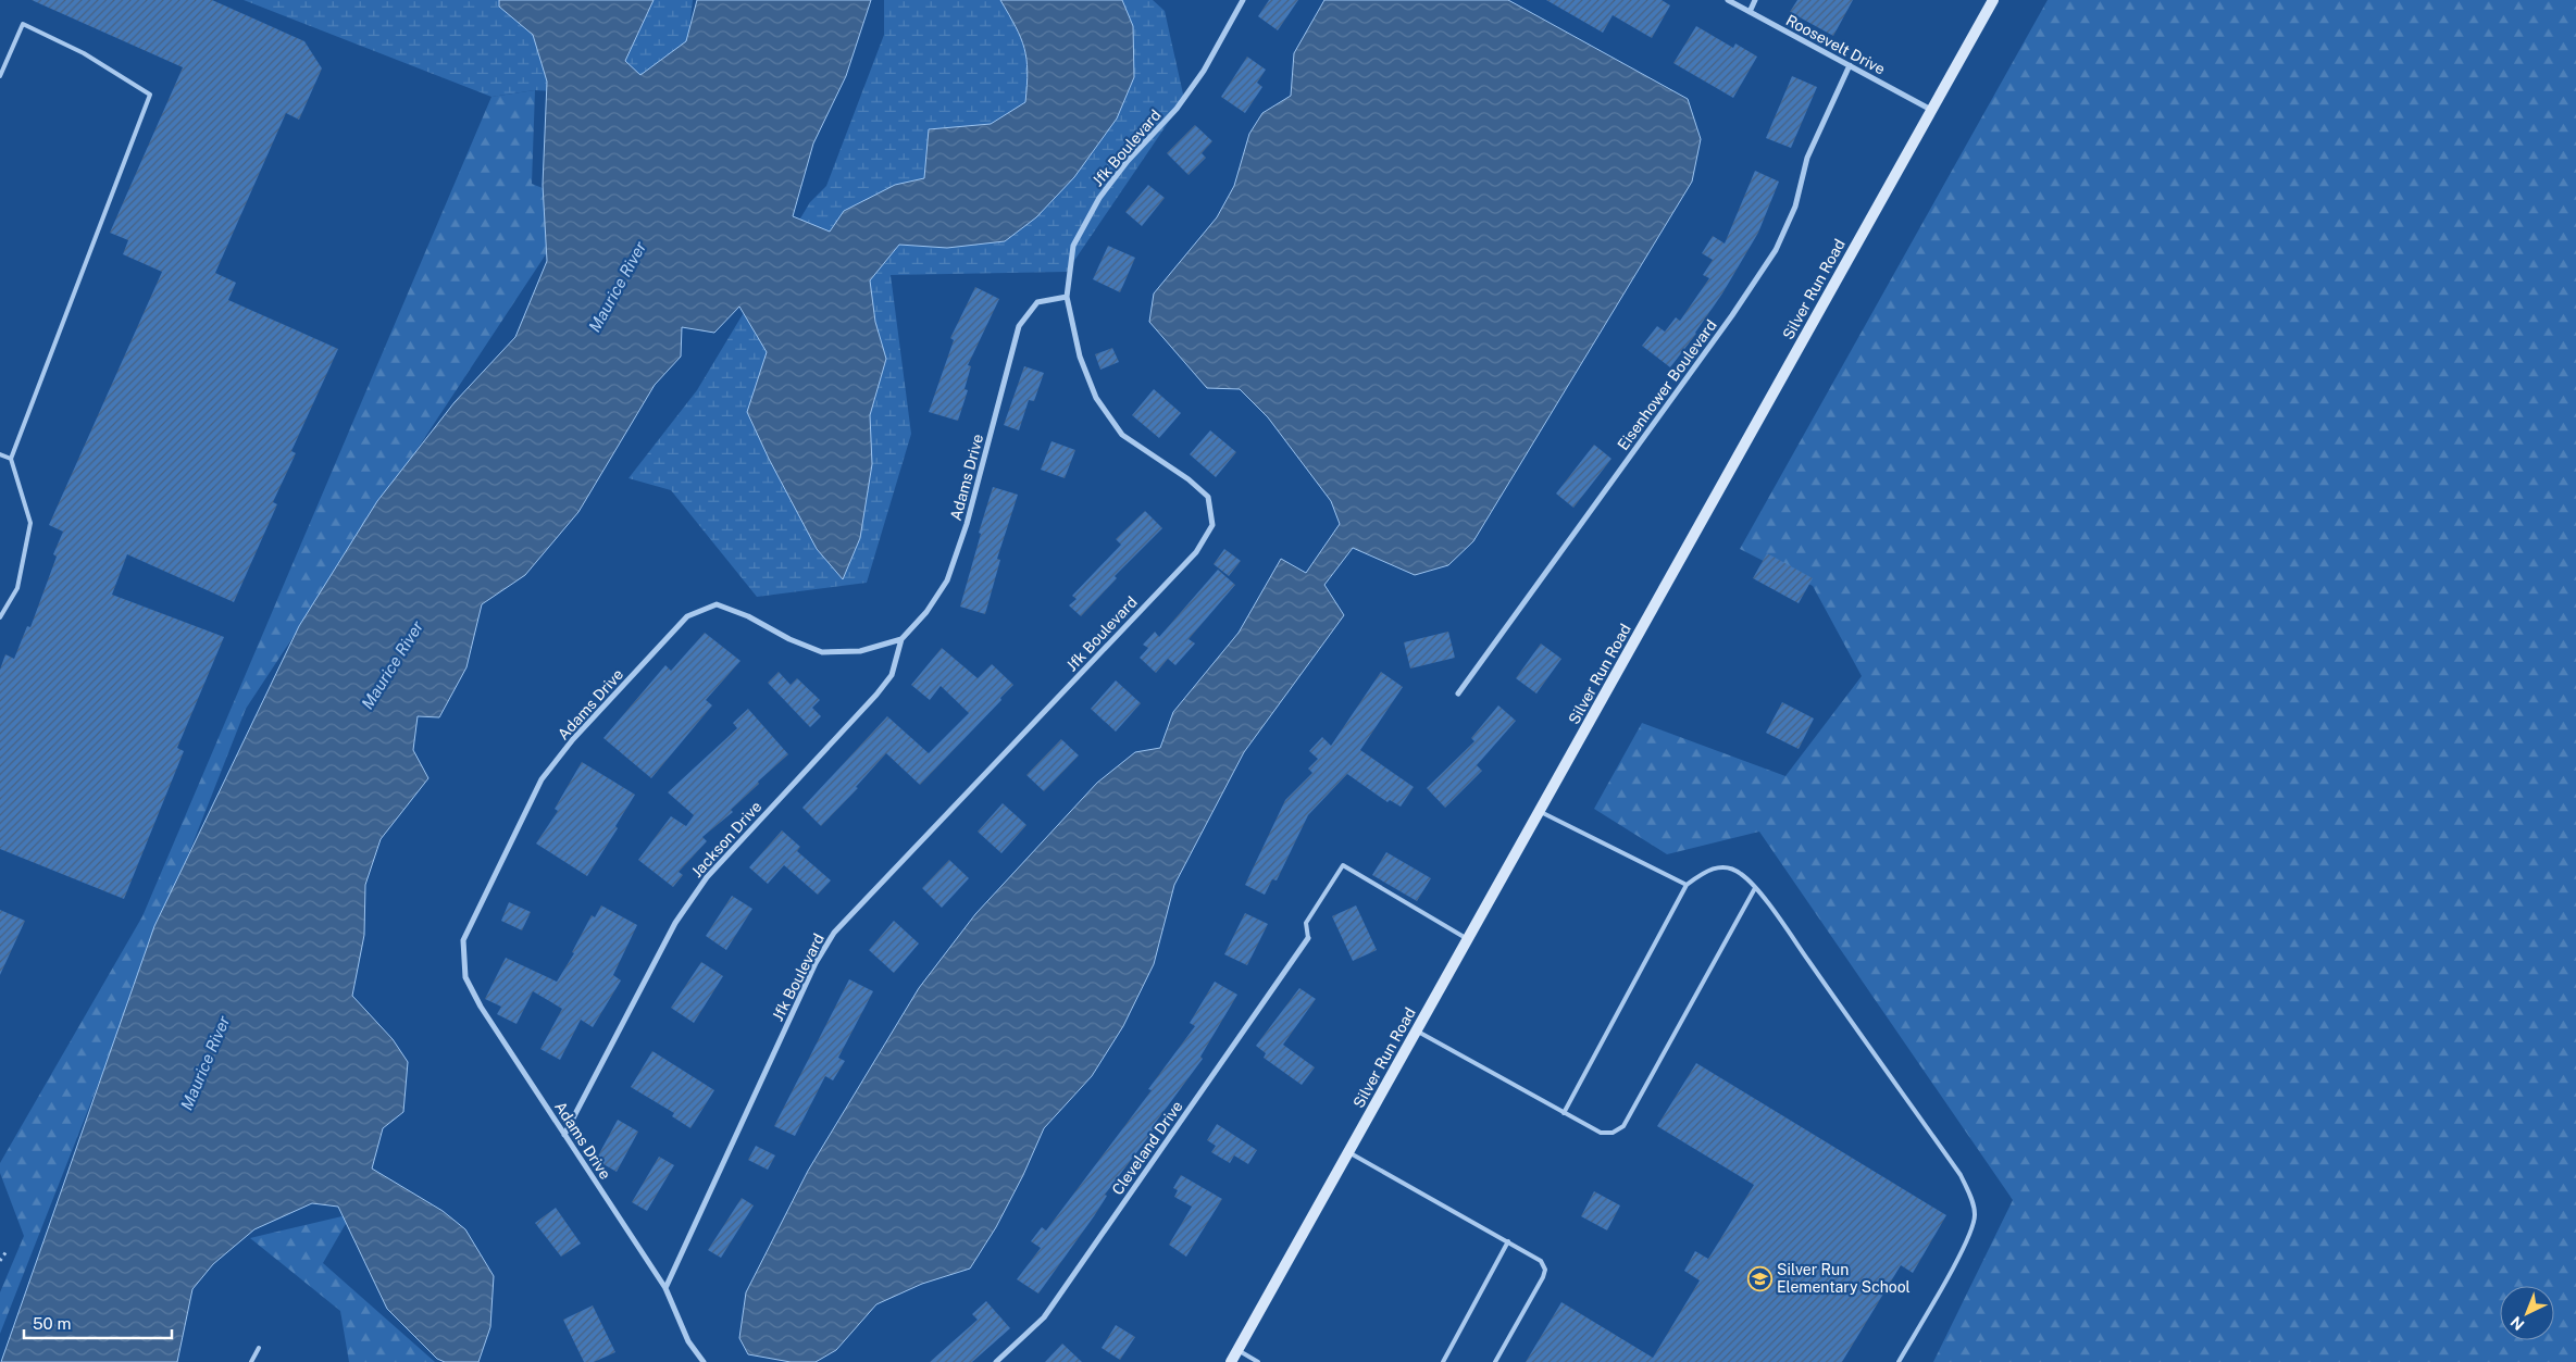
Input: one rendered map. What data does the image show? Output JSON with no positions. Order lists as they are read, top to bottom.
{
  "streets": {
    "main road": ["Silver Run Road"],
    "street": [
      "Roosevelt Drive",
      "Jfk Boulevard",
      "Eisenhower Boulevard",
      "Adams Drive",
      "Jackson Drive",
      "Cleveland Drive"
    ]
  },
  "crossings": [
    ["Roosevelt Drive", "Silver Run Road"],
    ["Roosevelt Drive", "Eisenhower Boulevard"],
    ["Jfk Boulevard", "Adams Drive"],
    ["Adams Drive", "Jackson Drive"]
  ],
  "water": ["Maurice River"],
  "places": {
    "school or university": ["Silver Run Elementary School"]
  },
  "scale_bar": "50 m",
  "north": "bottom left"
}
